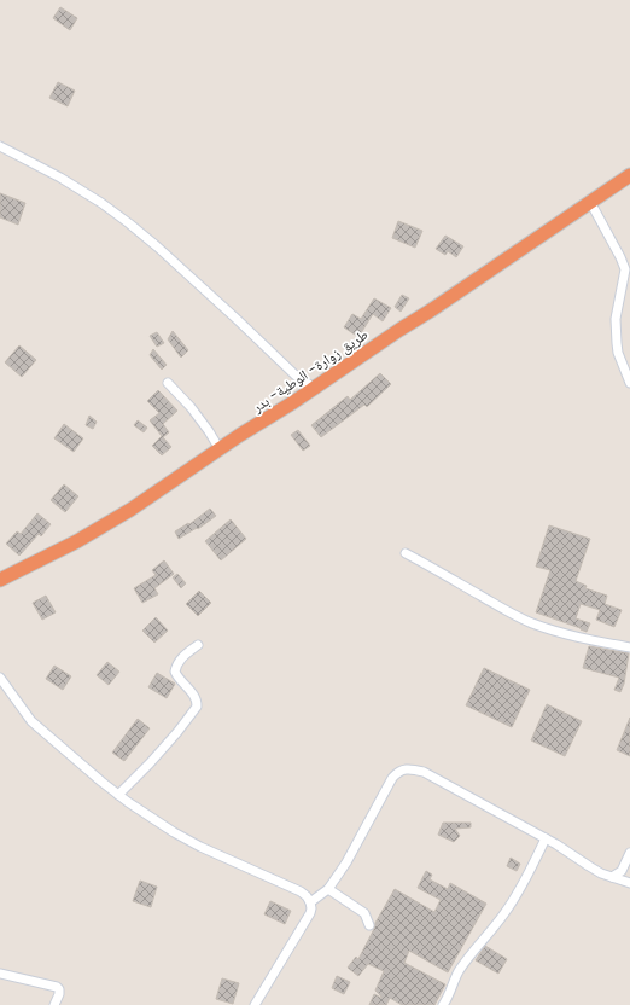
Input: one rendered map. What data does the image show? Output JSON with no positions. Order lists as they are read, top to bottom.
{
  "streets": {
    "highway": ["طريق زوارة- الوطية- بدر"]
  }
}
